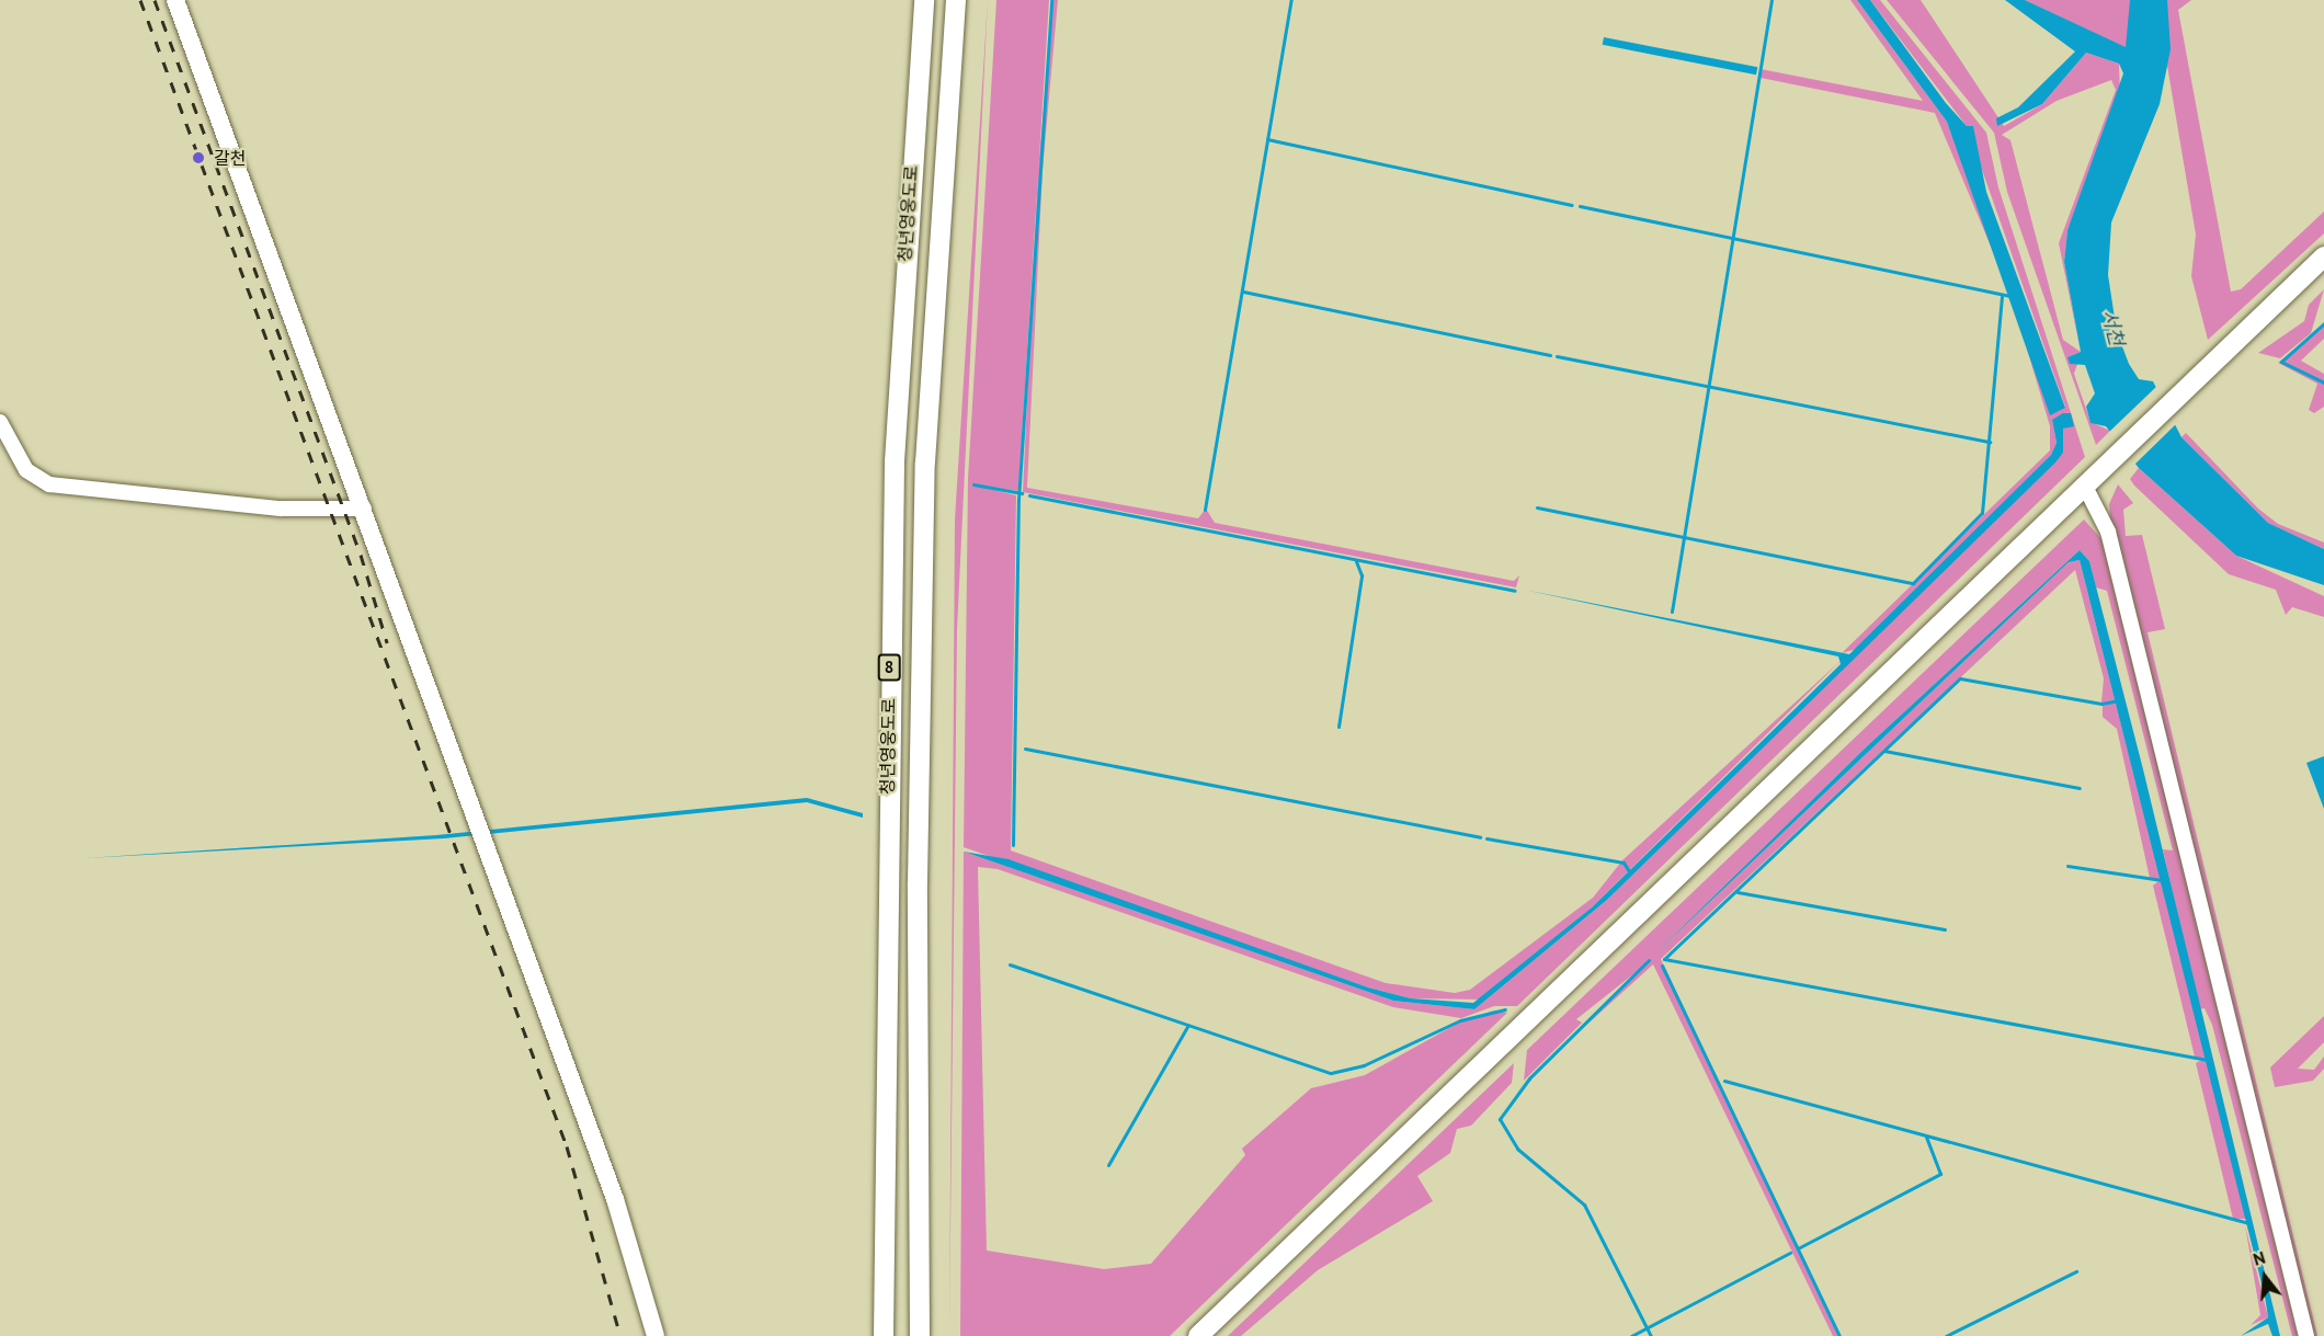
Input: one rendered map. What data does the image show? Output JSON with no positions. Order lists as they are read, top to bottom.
{
  "streets": {
    "highway": ["청년영웅도로", "8"]
  },
  "water": ["서천"],
  "places": ["갈천"],
  "north": "top"
}
